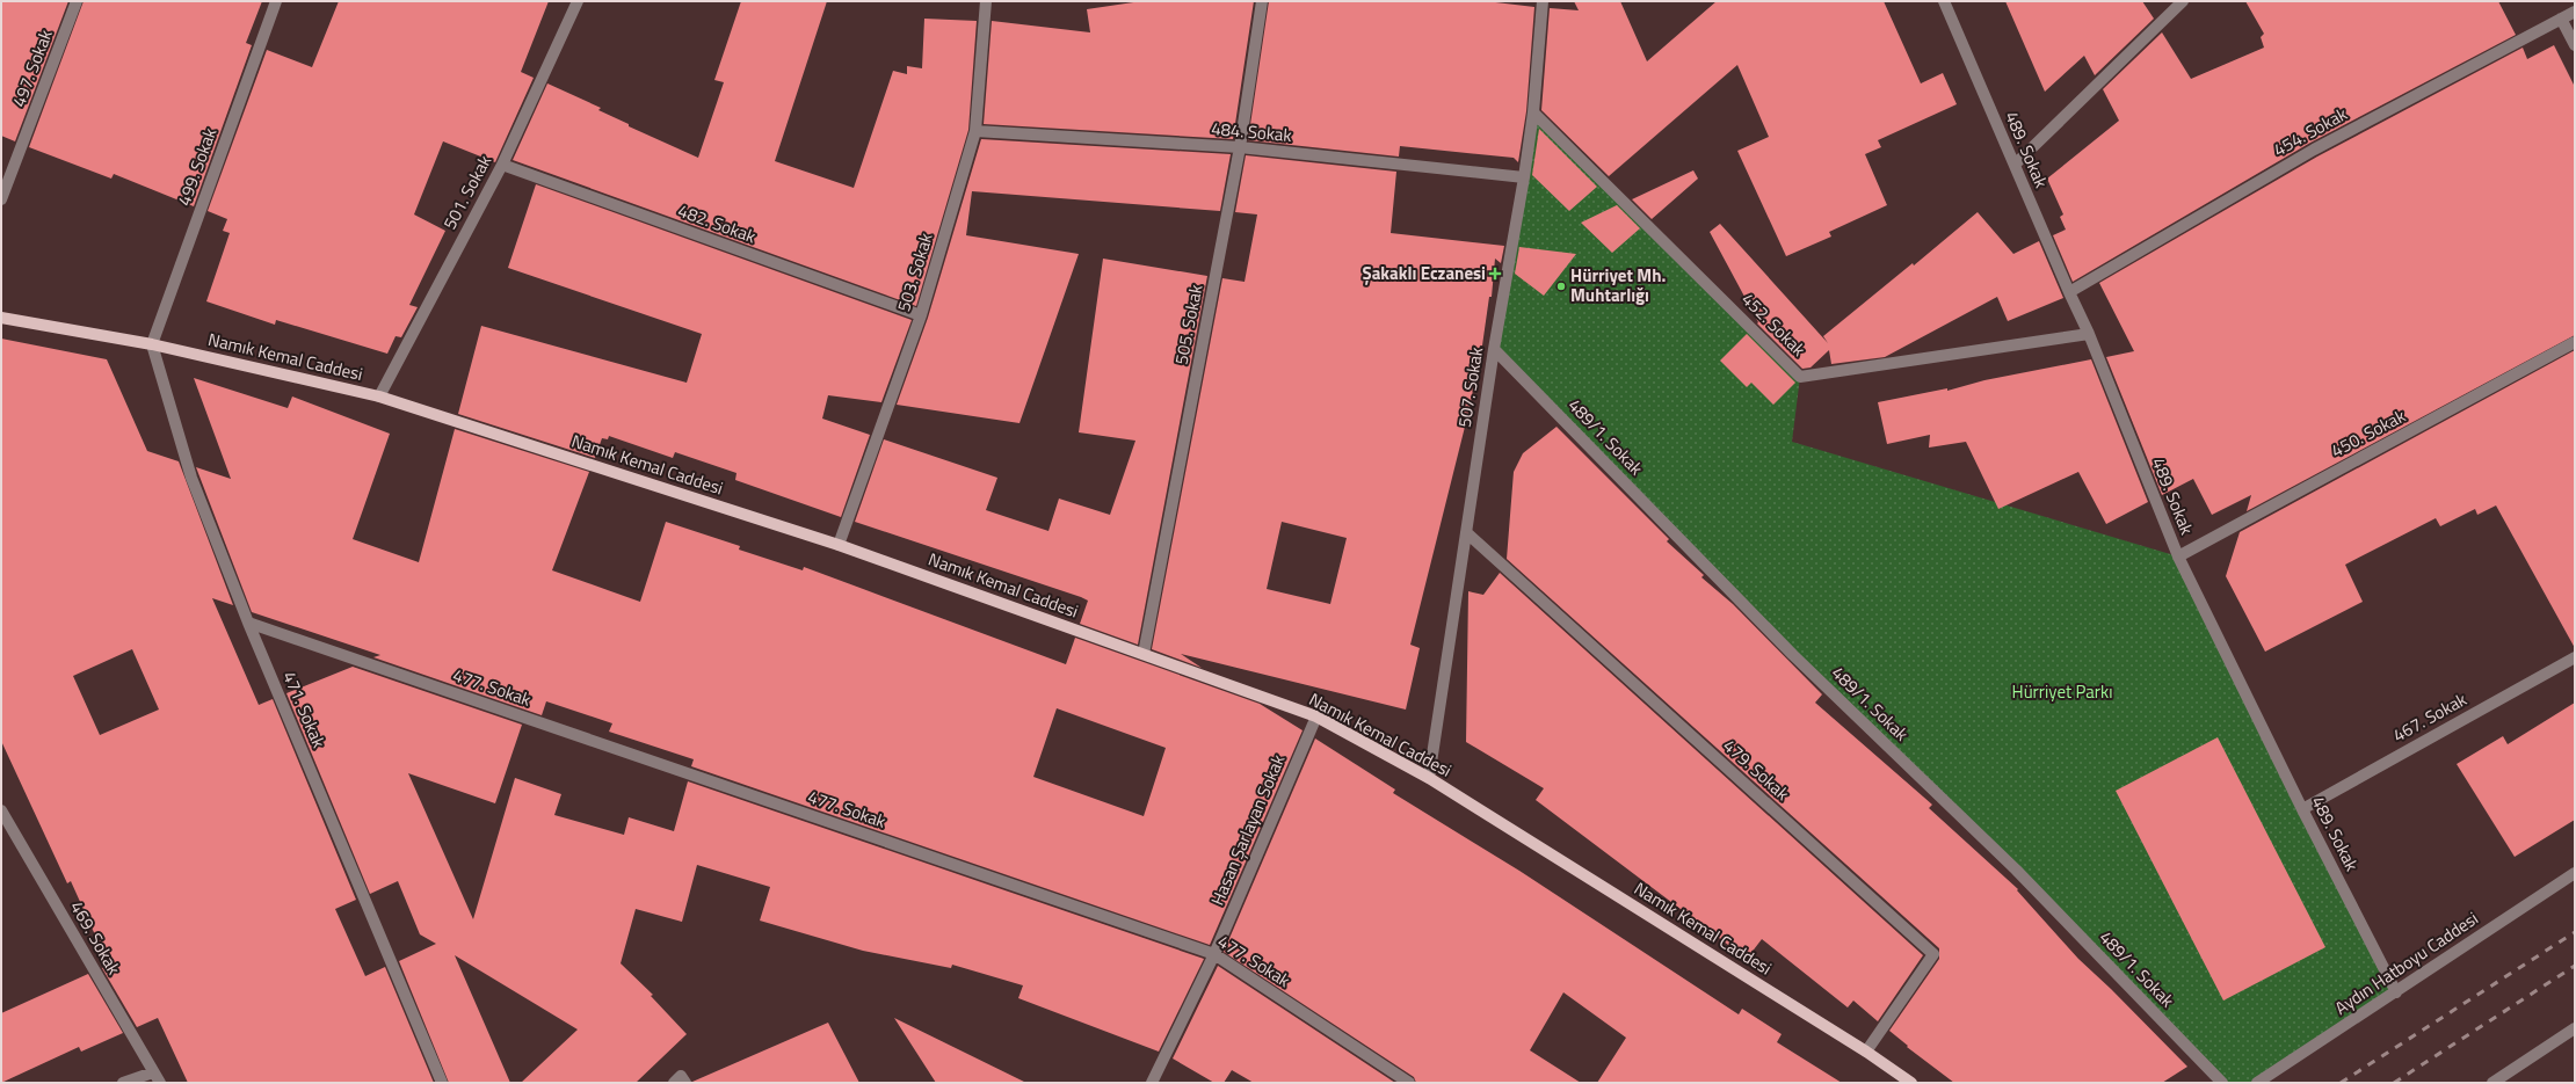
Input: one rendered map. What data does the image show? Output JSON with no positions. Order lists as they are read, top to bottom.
{
  "streets": {
    "main road": ["Namık Kemal Caddesi"],
    "street": [
      "497. Sokak",
      "484. Sokak",
      "454. Sokak",
      "489. Sokak",
      "499. Sokak",
      "501. Sokak",
      "482. Sokak",
      "503. Sokak",
      "505. Sokak",
      "452. Sokak",
      "507. Sokak",
      "450. Sokak",
      "489/1. Sokak",
      "477. Sokak",
      "471. Sokak",
      "467. Sokak",
      "479. Sokak",
      "Hasan Şarlayan Sokak",
      "469. Sokak",
      "Aydın Hatboyu Caddesi"
    ]
  },
  "crossings": [
    ["484. Sokak", "503. Sokak"],
    ["484. Sokak", "505. Sokak"],
    ["484. Sokak", "507. Sokak"],
    ["454. Sokak", "489. Sokak"],
    ["489. Sokak", "452. Sokak"],
    ["489. Sokak", "450. Sokak"],
    ["489. Sokak", "467. Sokak"],
    ["489. Sokak", "Aydın Hatboyu Caddesi"],
    ["499. Sokak", "Namık Kemal Caddesi"],
    ["499. Sokak", "471. Sokak"],
    ["501. Sokak", "482. Sokak"],
    ["501. Sokak", "Namık Kemal Caddesi"],
    ["482. Sokak", "503. Sokak"],
    ["503. Sokak", "Namık Kemal Caddesi"],
    ["505. Sokak", "Namık Kemal Caddesi"],
    ["452. Sokak", "507. Sokak"],
    ["Namık Kemal Caddesi", "507. Sokak"],
    ["Namık Kemal Caddesi", "471. Sokak"],
    ["Namık Kemal Caddesi", "479. Sokak"],
    ["Namık Kemal Caddesi", "Hasan Şarlayan Sokak"],
    ["507. Sokak", "489/1. Sokak"],
    ["507. Sokak", "479. Sokak"],
    ["477. Sokak", "471. Sokak"],
    ["477. Sokak", "Hasan Şarlayan Sokak"]
  ],
  "parks": ["Hürriyet Parkı"],
  "places": {
    "health": ["Şakaklı Eczanesi"],
    "other": ["Hürriyet Mh. Muhtarlığı"]
  }
}
